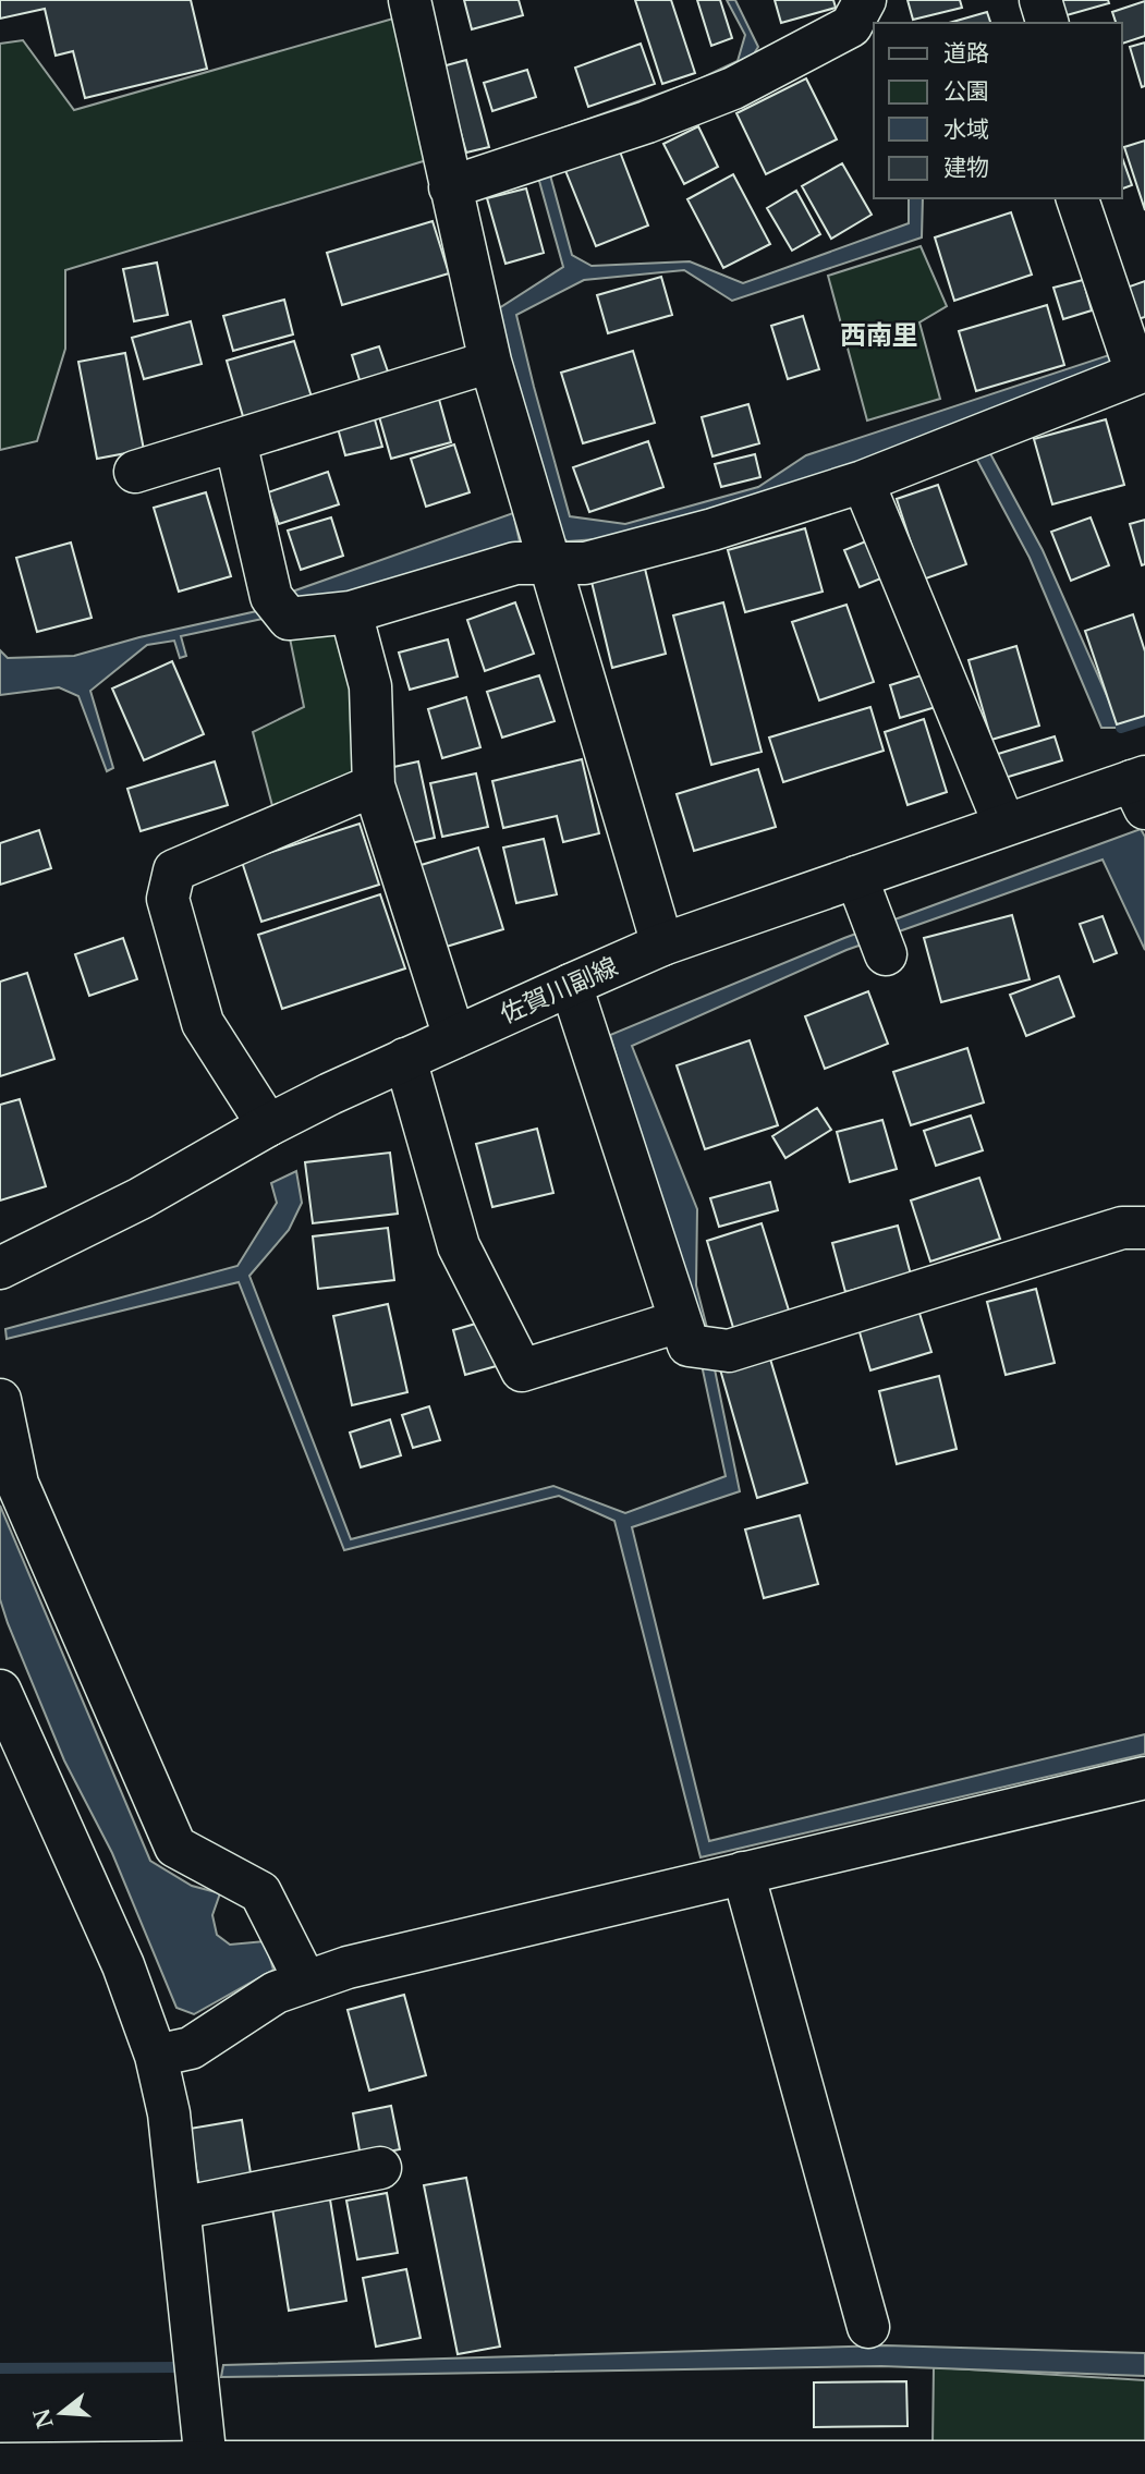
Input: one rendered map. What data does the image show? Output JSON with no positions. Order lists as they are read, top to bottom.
{
  "streets": {
    "street": ["佐賀川副線"]
  },
  "districts": ["西南里"],
  "legend": [
    "道路",
    "公園",
    "水域",
    "建物"
  ],
  "north": "left"
}
